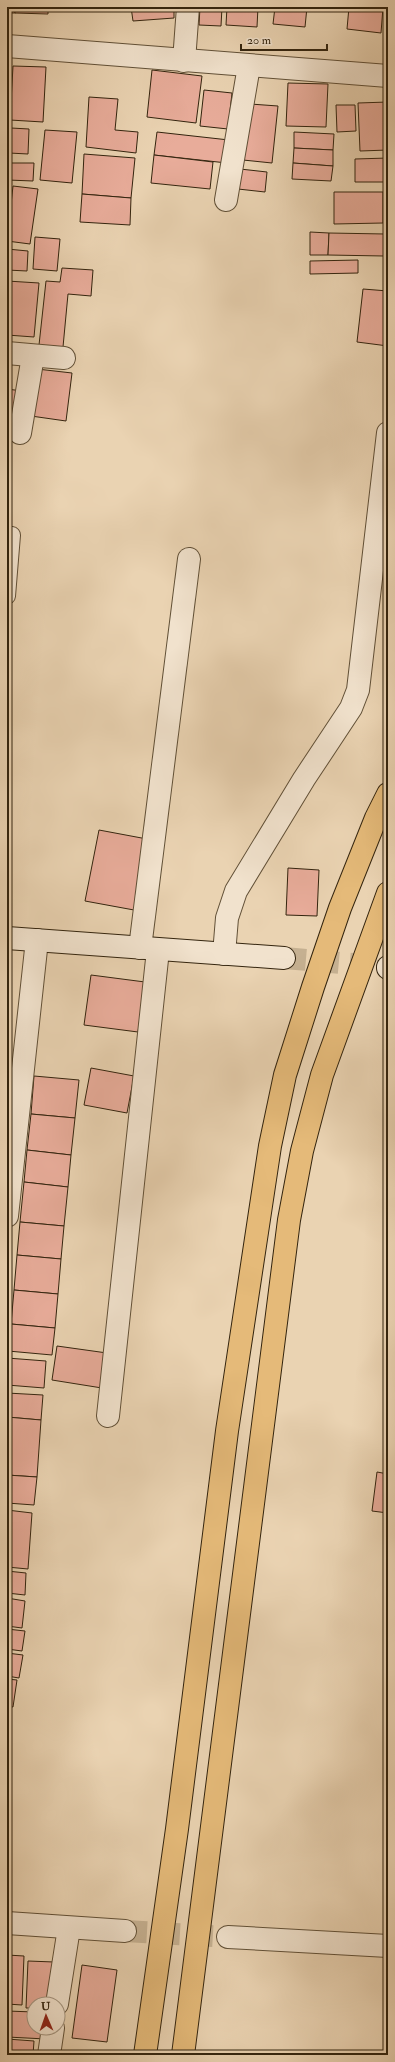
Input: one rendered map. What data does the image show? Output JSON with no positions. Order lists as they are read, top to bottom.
{
  "scale_bar": "20 m",
  "north": "top"
}
